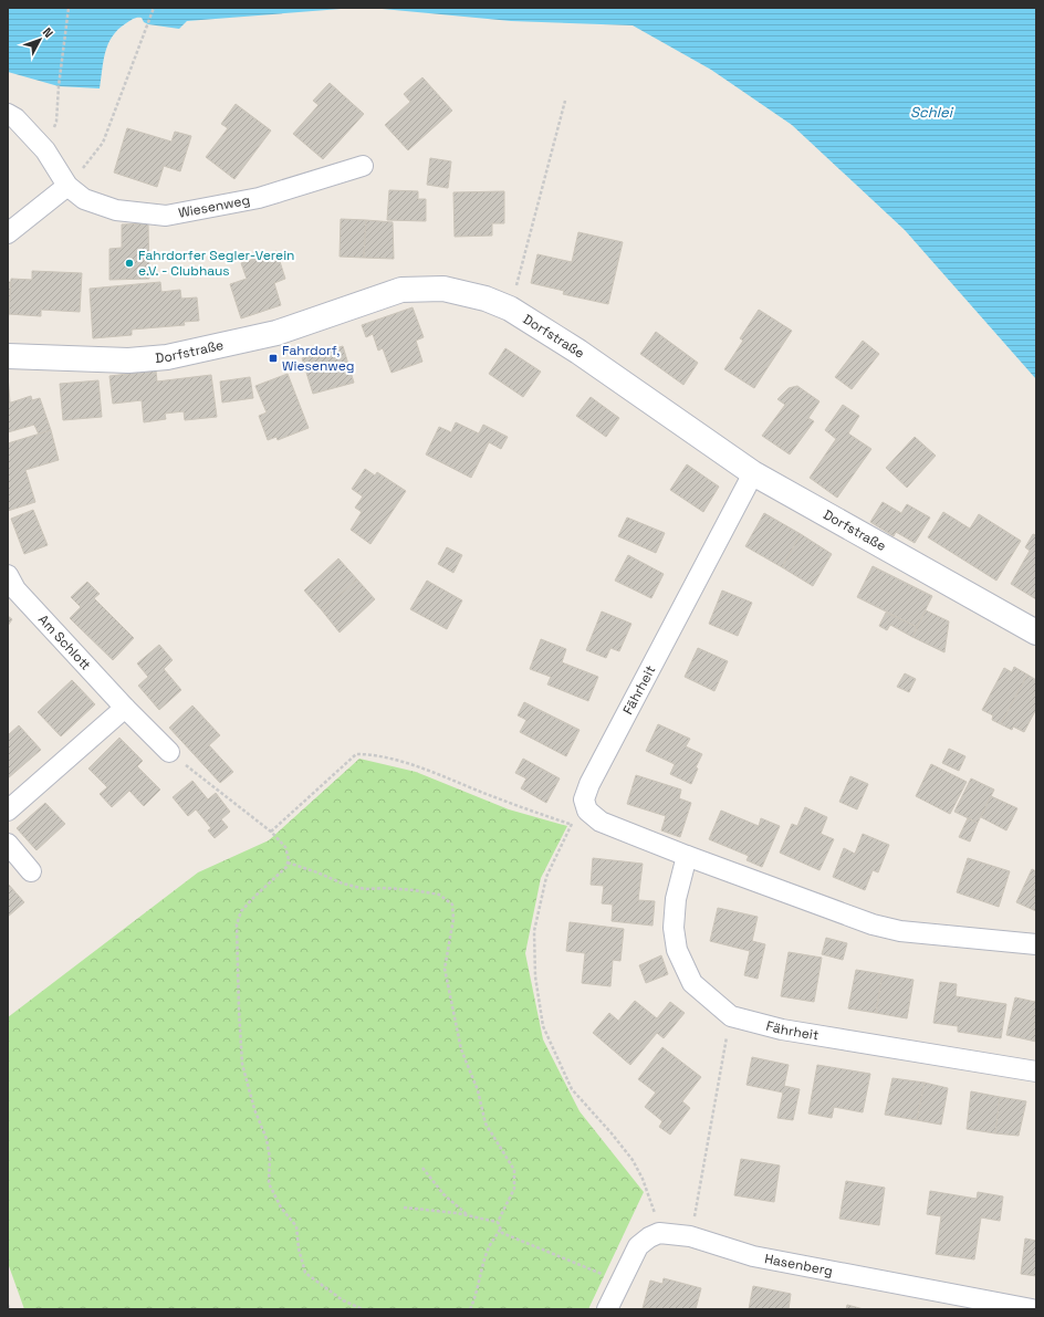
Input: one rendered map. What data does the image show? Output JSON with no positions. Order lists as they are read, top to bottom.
{
  "streets": {
    "street": [
      "Wiesenweg",
      "Dorfstraße",
      "Am Schlott",
      "Fährheit",
      "Hasenberg"
    ]
  },
  "crossings": [
    ["Dorfstraße", "Fährheit"]
  ],
  "water": ["Schlei"],
  "places": {
    "other": ["Fahrdorfer Segler-Verein e.V. - Clubhaus"],
    "transit": ["Fahrdorf, Wiesenweg"]
  },
  "north": "top right"
}
